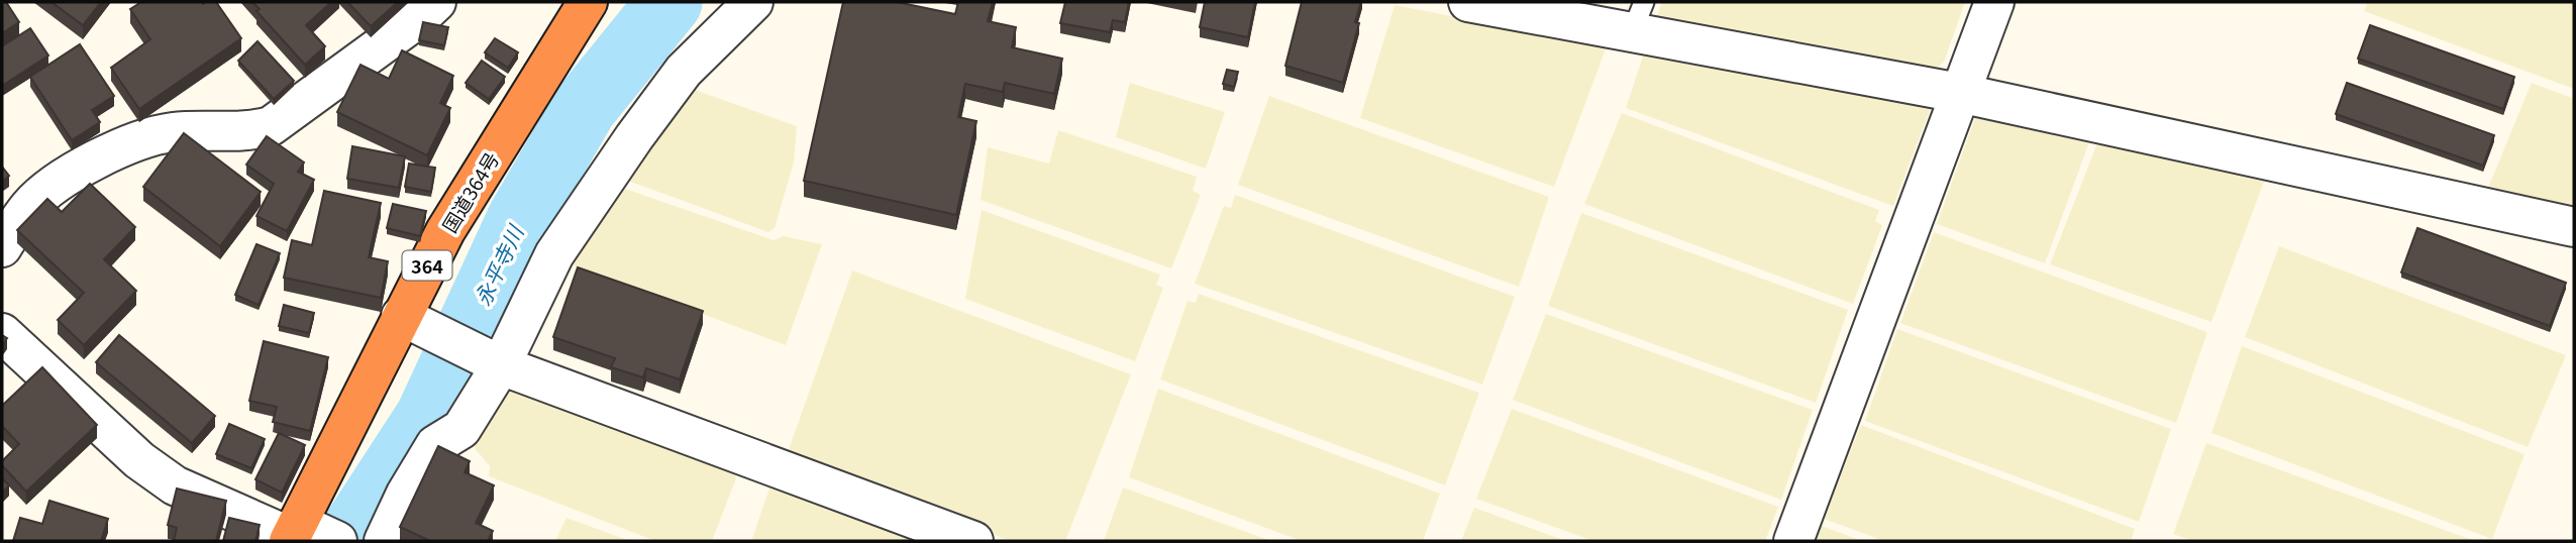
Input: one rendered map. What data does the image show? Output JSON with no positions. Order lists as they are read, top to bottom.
{
  "streets": {
    "highway": ["国道364号", "364"]
  },
  "water": ["永平寺川"]
}
